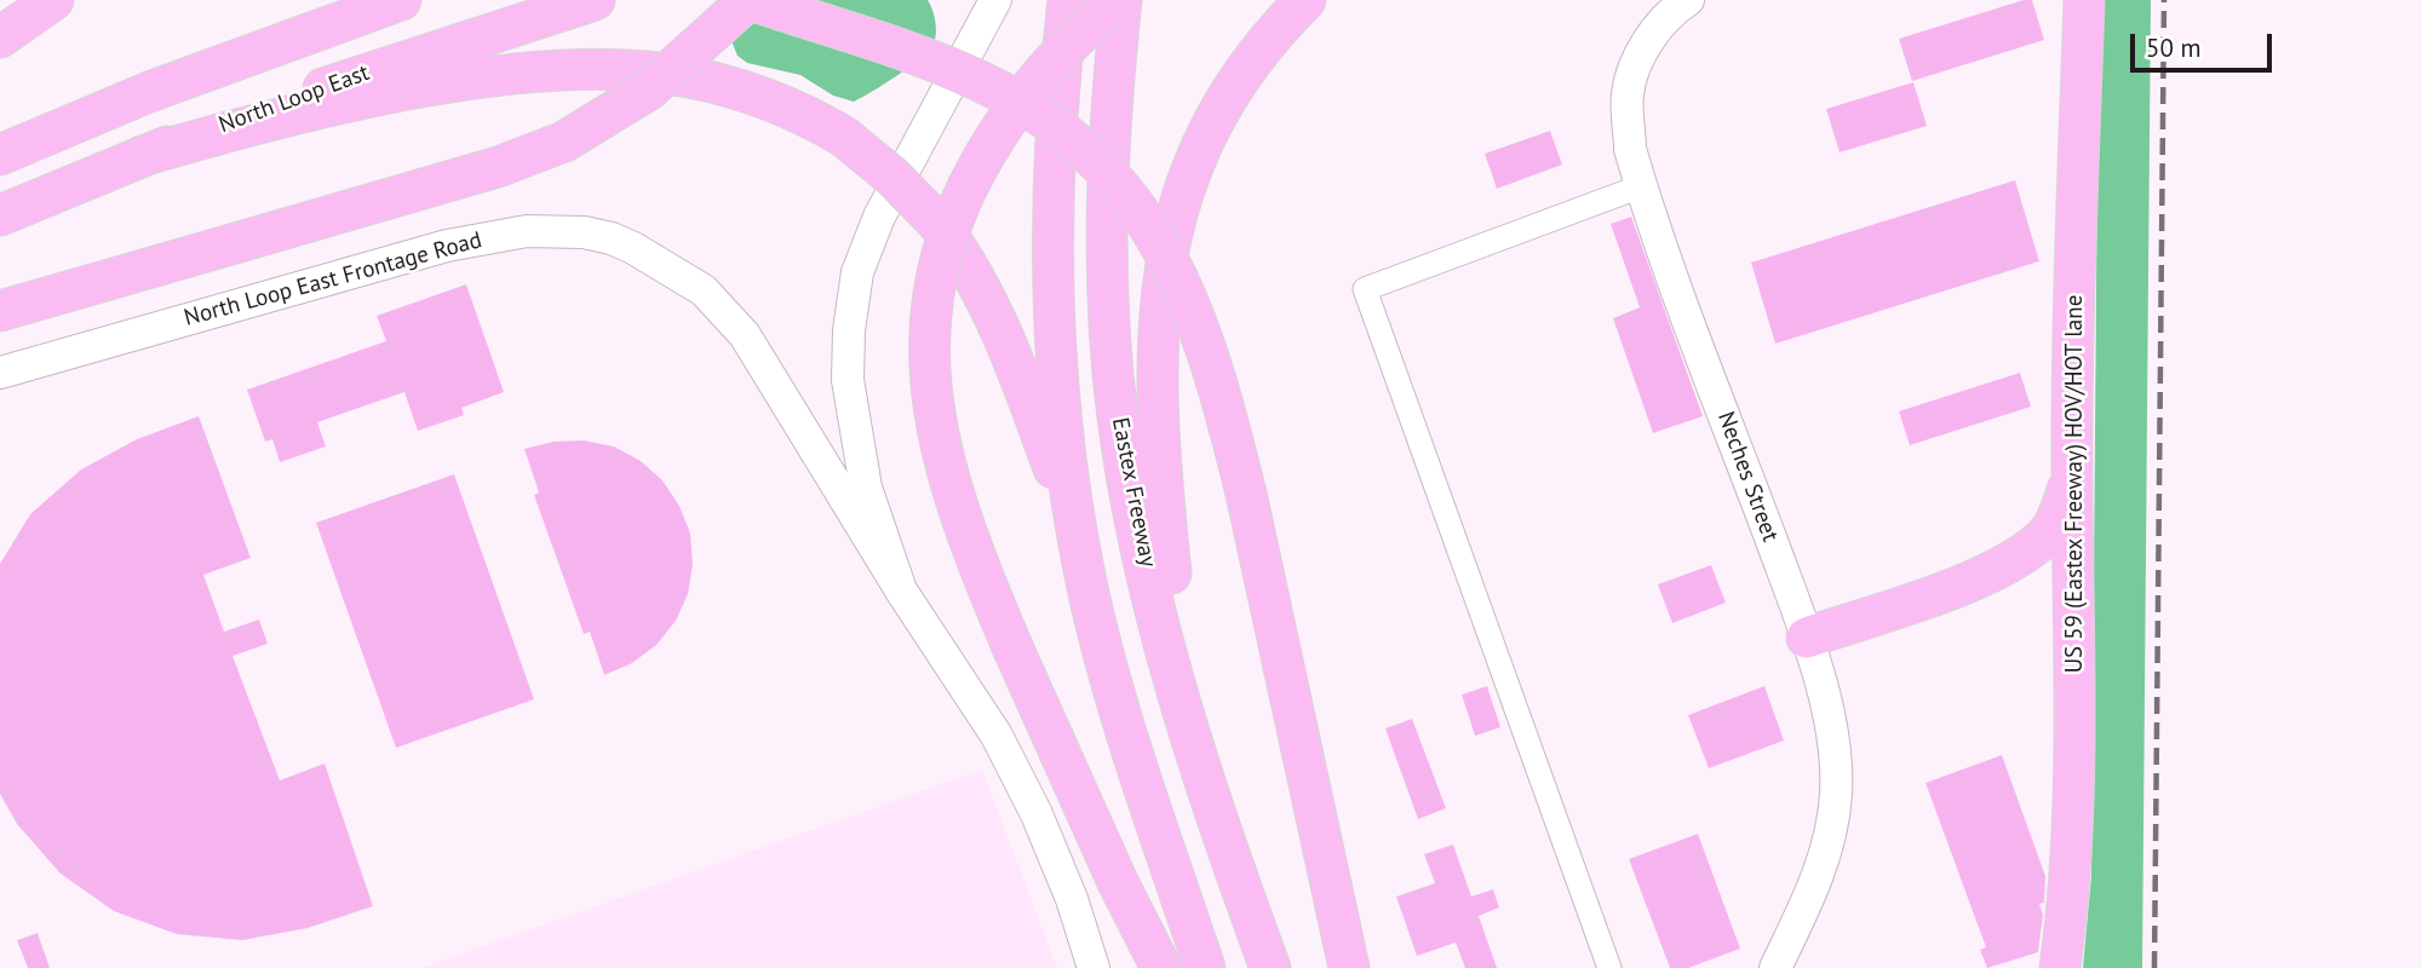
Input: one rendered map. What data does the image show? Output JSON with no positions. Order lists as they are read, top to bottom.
{
  "streets": {
    "highway": ["North Loop East", "US 59 (Eastex Freeway) HOV/HOT lane", "Eastex Freeway"],
    "main road": ["North Loop East Frontage Road", "Neches Street"]
  },
  "scale_bar": "50 m"
}
